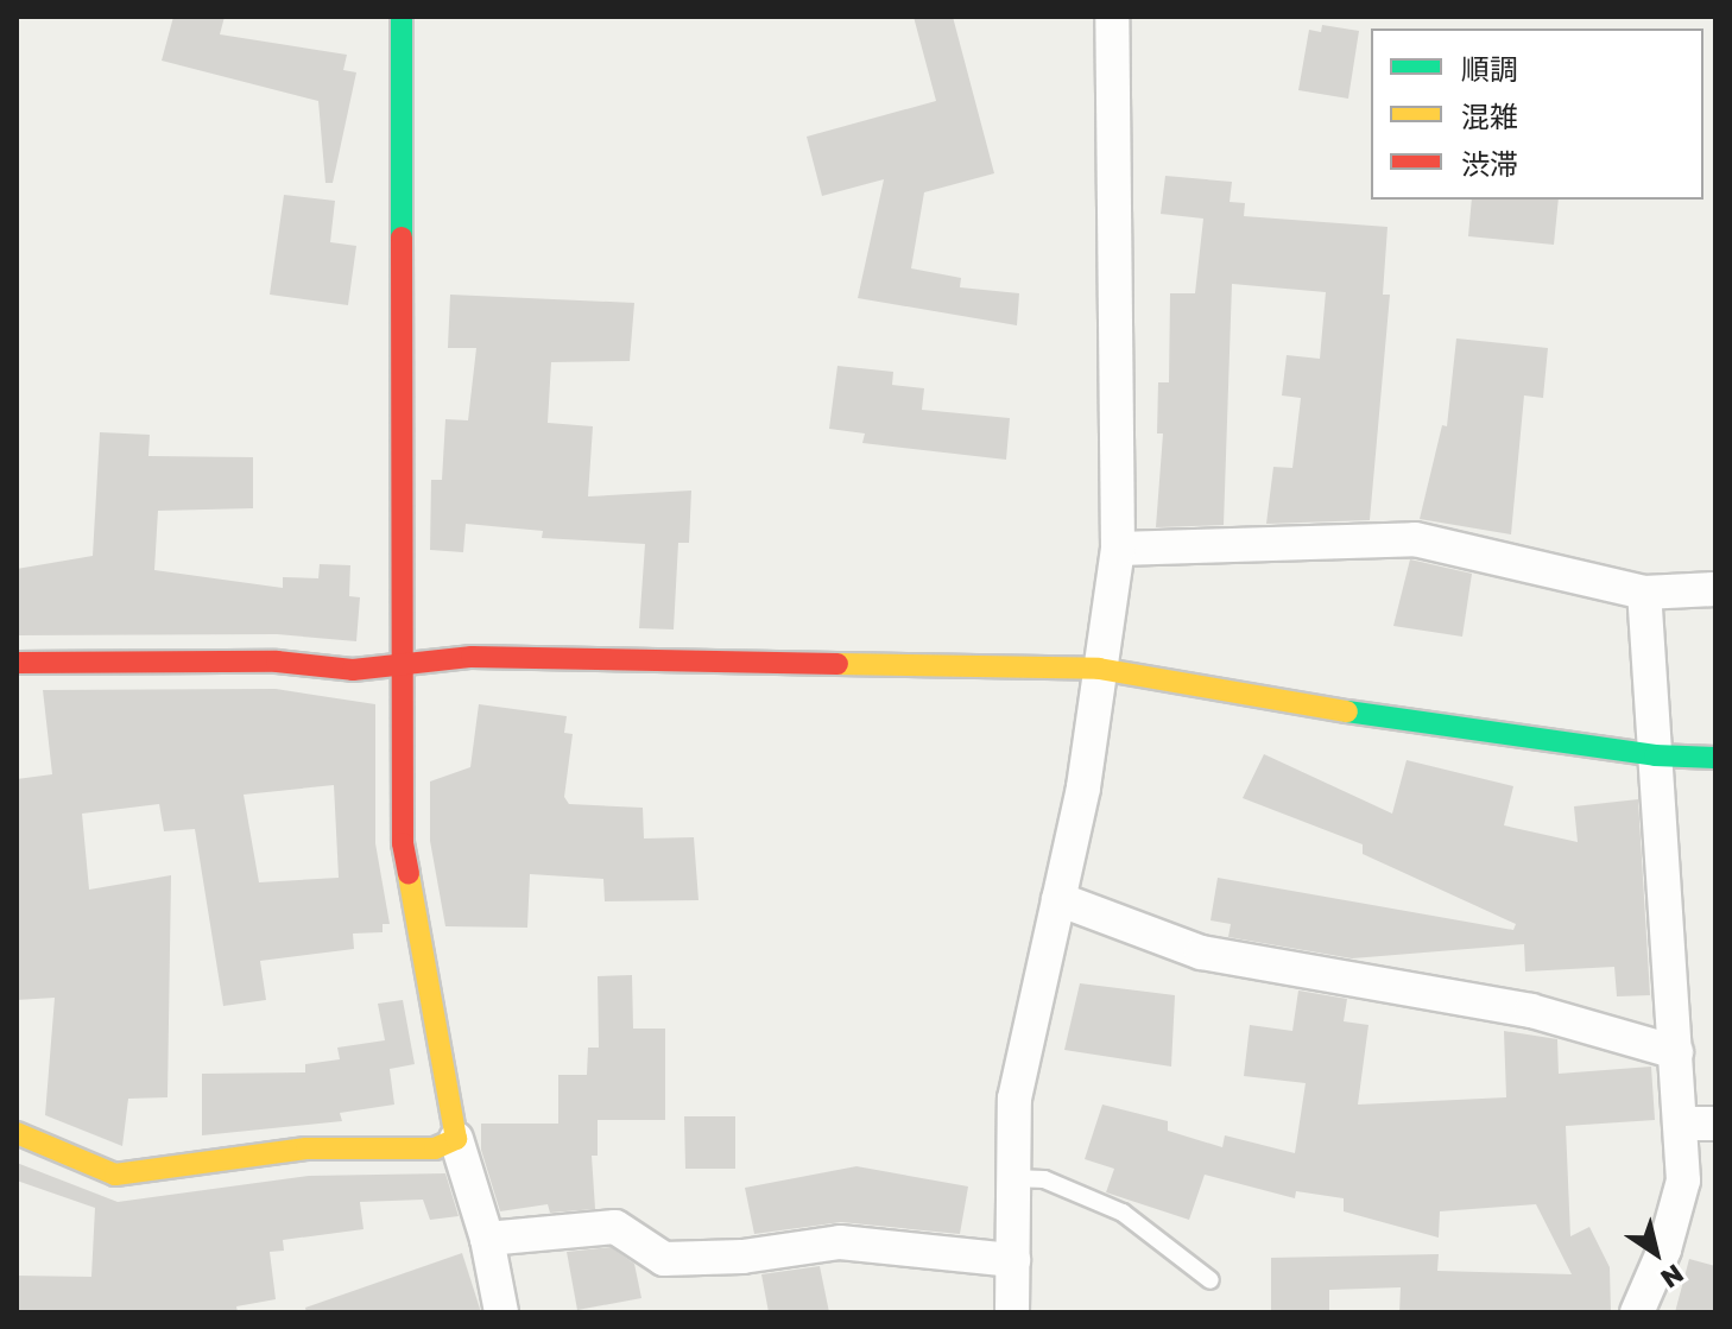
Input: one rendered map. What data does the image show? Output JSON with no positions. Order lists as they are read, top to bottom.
{
  "legend": ["順調", "混雑", "渋滞"],
  "north": "bottom right"
}
